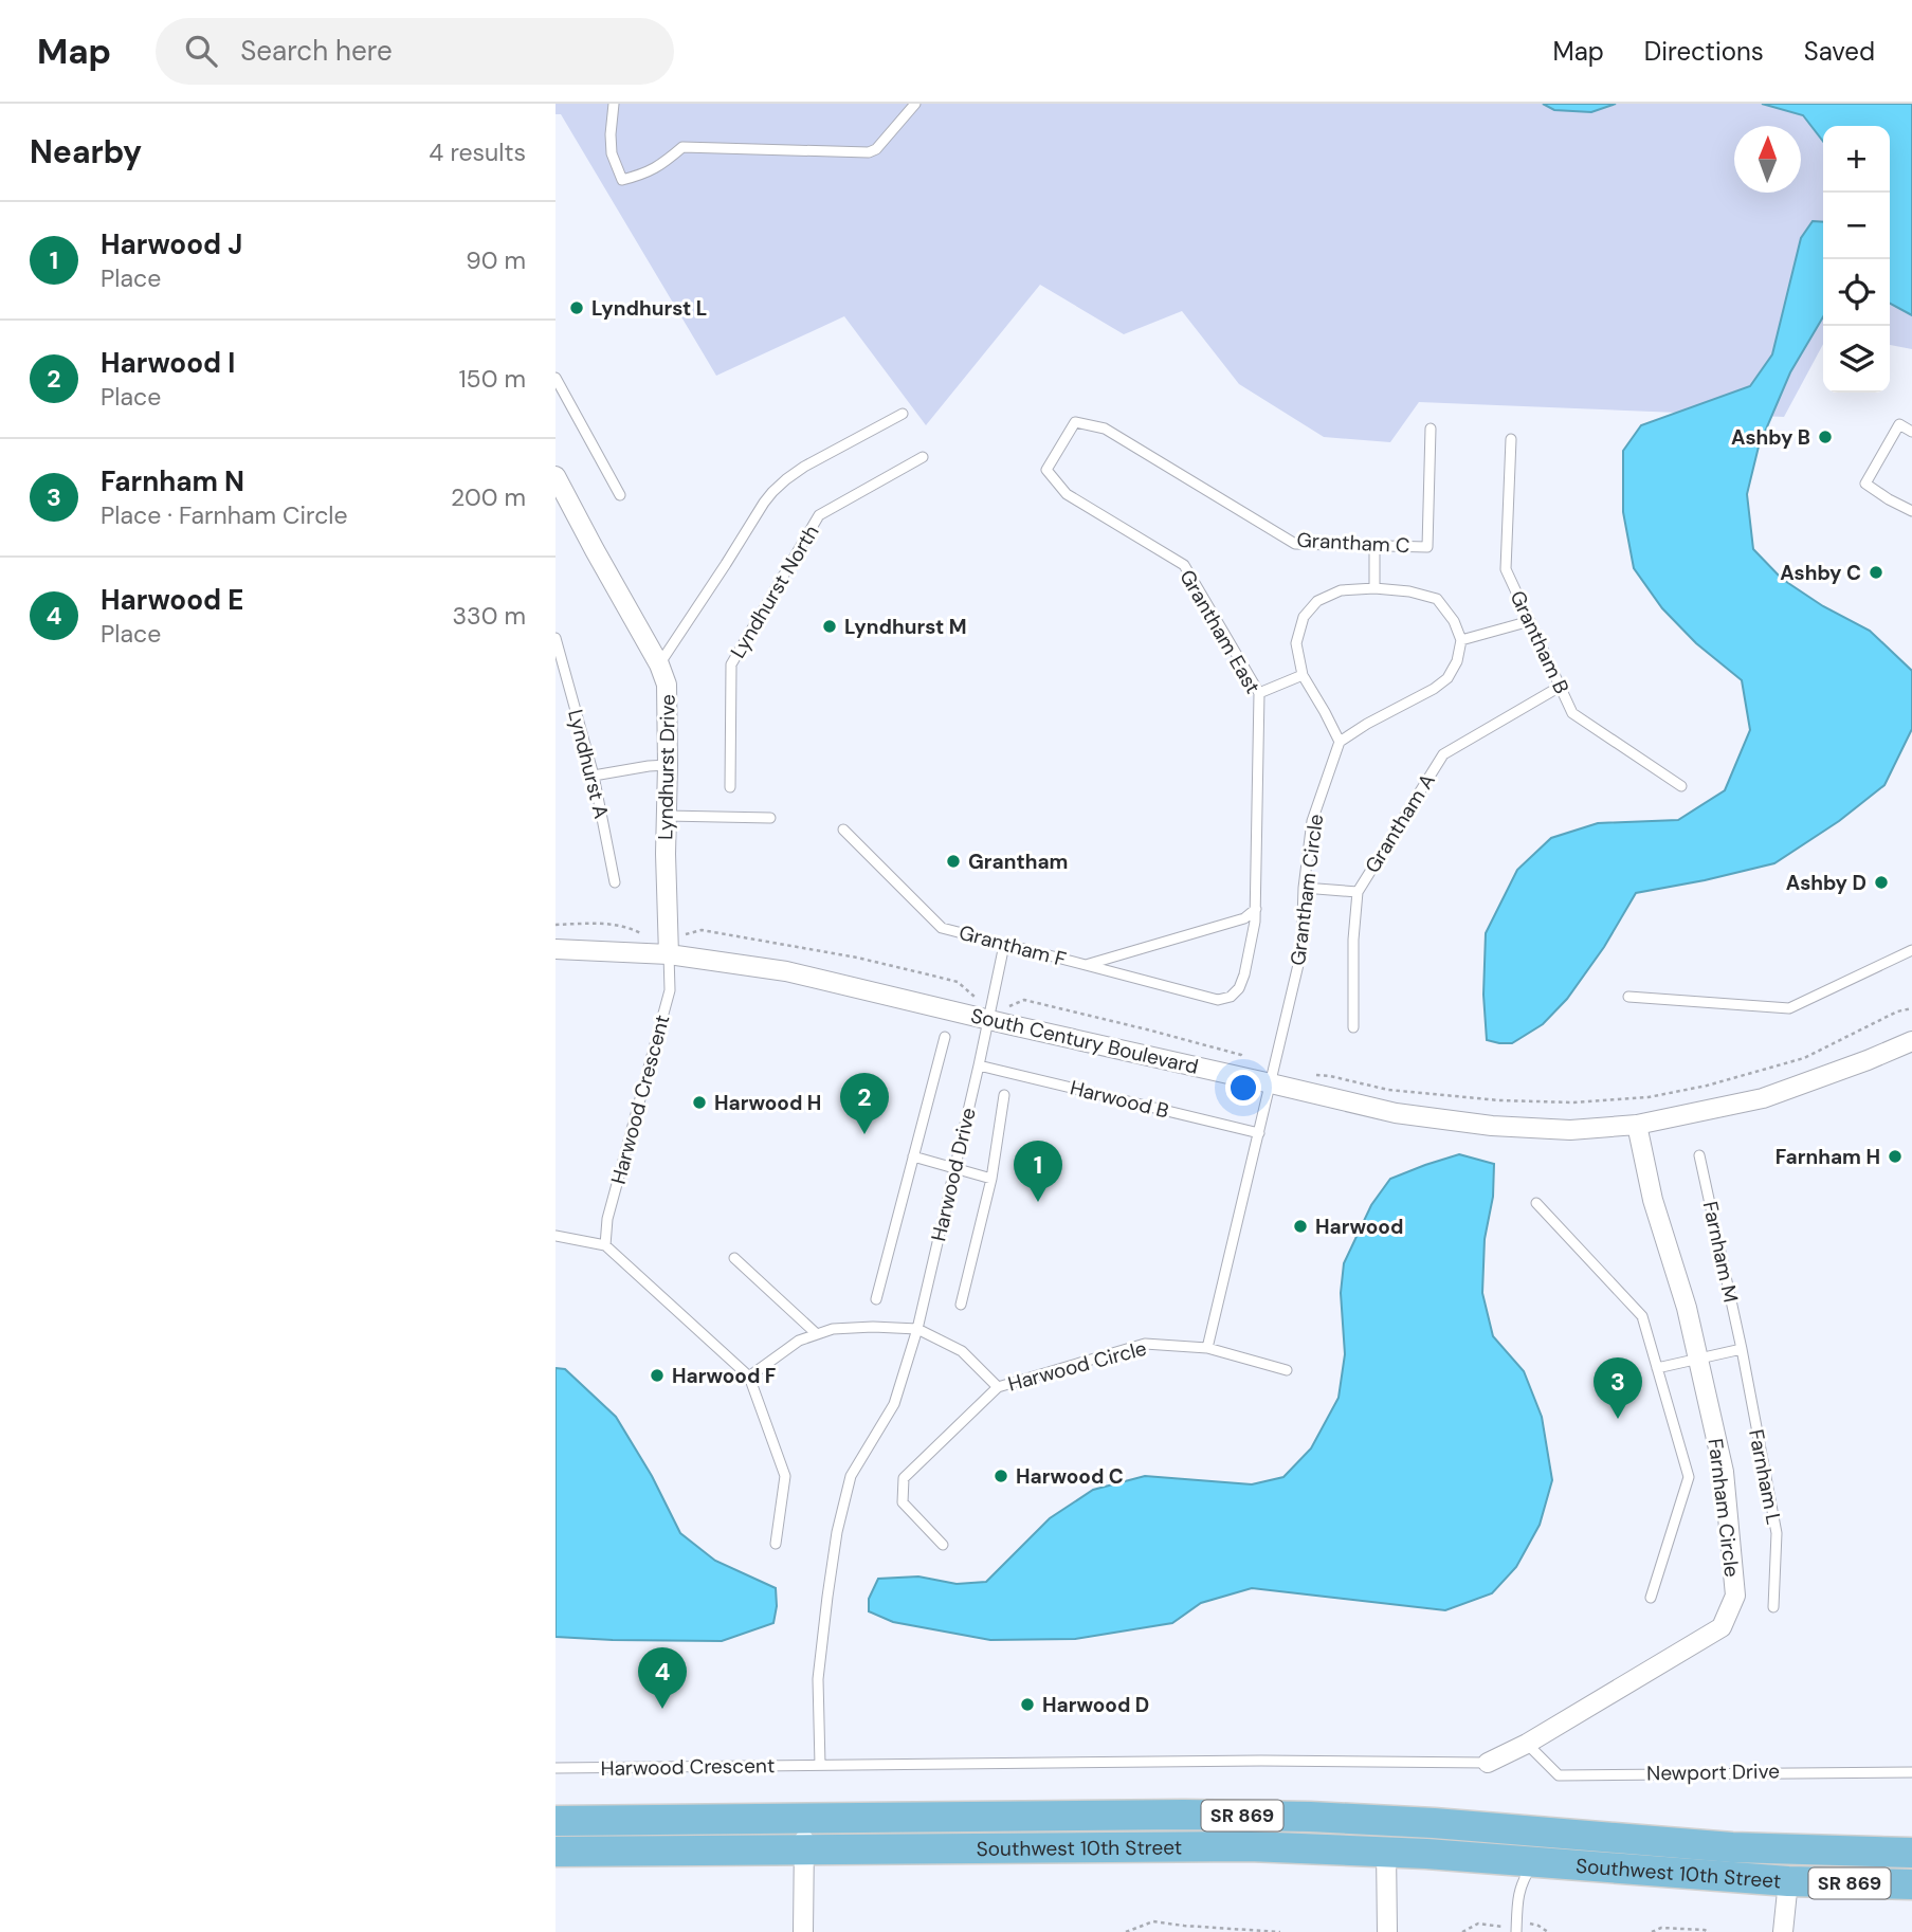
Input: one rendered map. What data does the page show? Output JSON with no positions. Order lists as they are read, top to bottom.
{
  "streets": {
    "main road": ["SR 869", "Southwest 10th Street"],
    "street": ["Lyndhurst Drive", "South Century Boulevard", "Farnham Circle"],
    "lane": [
      "Grantham C",
      "Lyndhurst North",
      "Grantham East",
      "Grantham B",
      "Lyndhurst A",
      "Grantham A",
      "Grantham Circle",
      "Grantham F",
      "Harwood Crescent",
      "Harwood B",
      "Harwood Drive",
      "Farnham M",
      "Harwood Circle",
      "Farnham L",
      "Newport Drive"
    ]
  },
  "crossings": [
    ["Grantham C", "Grantham East"],
    ["Grantham East", "Grantham F"],
    ["Grantham B", "Grantham A"],
    ["Lyndhurst Drive", "South Century Boulevard"],
    ["Lyndhurst Drive", "Harwood Crescent"],
    ["Grantham Circle", "South Century Boulevard"],
    ["Grantham F", "Harwood Drive"],
    ["South Century Boulevard", "Harwood Crescent"],
    ["South Century Boulevard", "Harwood Drive"],
    ["South Century Boulevard", "Farnham Circle"],
    ["Harwood B", "Harwood Drive"],
    ["Harwood Drive", "Harwood Circle"],
    ["Farnham M", "Farnham L"],
    ["Farnham Circle", "Newport Drive"]
  ],
  "places": [
    "Lyndhurst L",
    "Ashby B",
    "Ashby C",
    "Lyndhurst M",
    "Grantham",
    "Ashby D",
    "Harwood H",
    "Farnham H",
    "Harwood",
    "Harwood F",
    "Harwood C",
    "Harwood D"
  ],
  "north": "top",
  "page": {
    "header": "Map",
    "search": "Search here",
    "nav": ["Map", "Directions", "Saved"],
    "heading": ["Nearby", "4 results"],
    "map_buttons": ["+", "−"],
    "list": [
      {
        "mark": "1",
        "name": "Harwood J",
        "note": "Place",
        "value": "90 m"
      },
      {
        "mark": "2",
        "name": "Harwood I",
        "note": "Place",
        "value": "150 m"
      },
      {
        "mark": "3",
        "name": "Farnham N",
        "note": "Place · Farnham Circle",
        "value": "200 m"
      },
      {
        "mark": "4",
        "name": "Harwood E",
        "note": "Place",
        "value": "330 m"
      }
    ],
    "pins": [
      "2",
      "1",
      "3",
      "4"
    ]
  }
}
